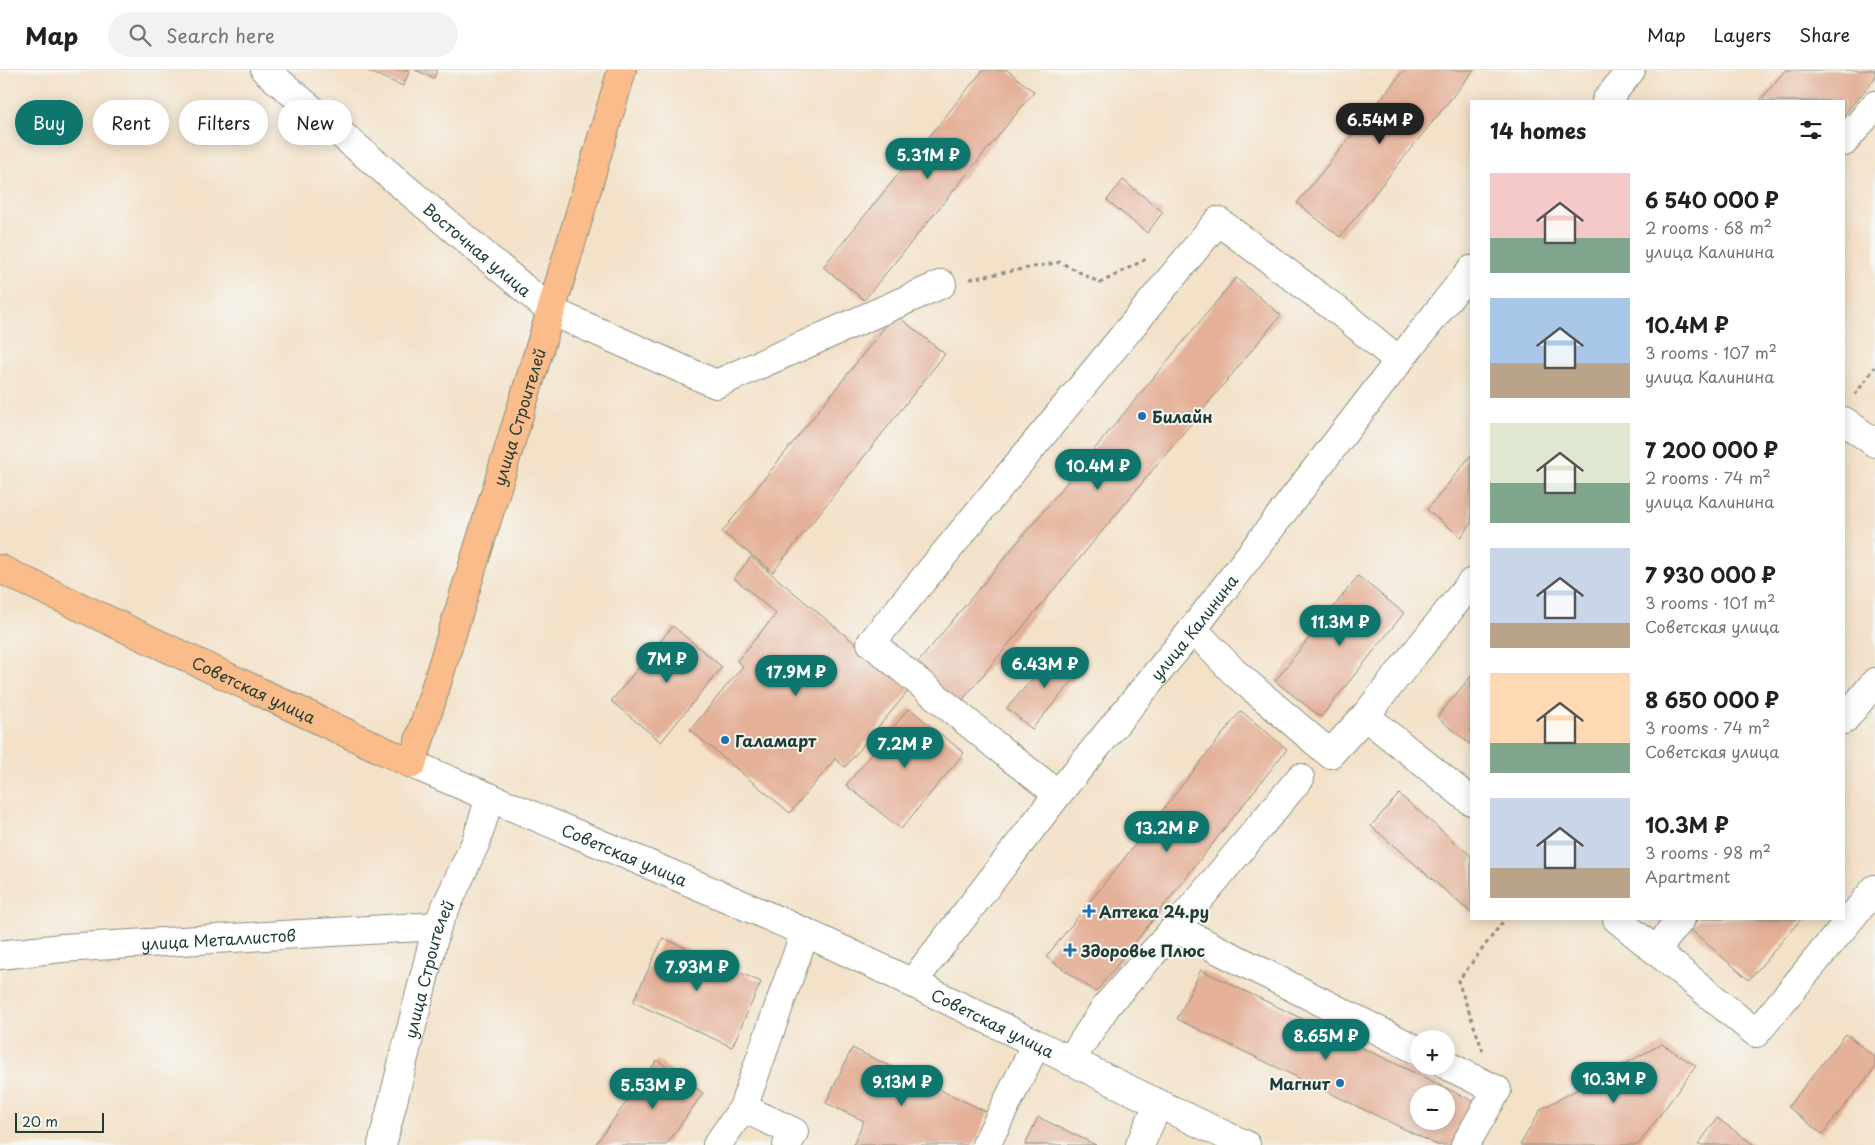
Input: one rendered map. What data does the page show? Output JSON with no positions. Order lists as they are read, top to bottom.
{
  "streets": {
    "main road": ["улица Строителей", "Советская улица"],
    "street": ["Восточная улица", "улица Калинина", "улица Металлистов"]
  },
  "crossings": [
    ["Восточная улица", "улица Строителей"],
    ["улица Строителей", "Советская улица"],
    ["улица Строителей", "улица Металлистов"],
    ["улица Калинина", "Советская улица"]
  ],
  "places": {
    "other": ["Билайн", "Галамарт", "Магнит"],
    "health": ["Аптека 24.ру", "Здоровье Плюс"]
  },
  "scale_bar": "20 m",
  "page": {
    "header": "Map",
    "search": "Search here",
    "nav": ["Map", "Layers", "Share"],
    "chip": [
      "Buy",
      "Rent",
      "Filters",
      "New"
    ],
    "heading": "14 homes",
    "price": [
      "6.54M ₽",
      "5.31M ₽",
      "10.4M ₽",
      "11.3M ₽",
      "7M ₽",
      "6.43M ₽",
      "17.9M ₽",
      "7.2M ₽",
      "13.2M ₽",
      "7.93M ₽",
      "8.65M ₽",
      "10.3M ₽",
      "9.13M ₽",
      "5.53M ₽"
    ],
    "list": [
      {
        "name": "6 540 000 ₽",
        "note": "2 rooms · 68 m² · улица Калинина"
      },
      {
        "name": "10.4M ₽",
        "note": "3 rooms · 107 m² · улица Калинина"
      },
      {
        "name": "7 200 000 ₽",
        "note": "2 rooms · 74 m² · улица Калинина"
      },
      {
        "name": "7 930 000 ₽",
        "note": "3 rooms · 101 m² · Советская улица"
      },
      {
        "name": "8 650 000 ₽",
        "note": "3 rooms · 74 m² · Советская улица"
      },
      {
        "name": "10.3M ₽",
        "note": "3 rooms · 98 m² · Apartment"
      }
    ],
    "map_buttons": ["+", "−"],
    "scale": "20 m"
  }
}
